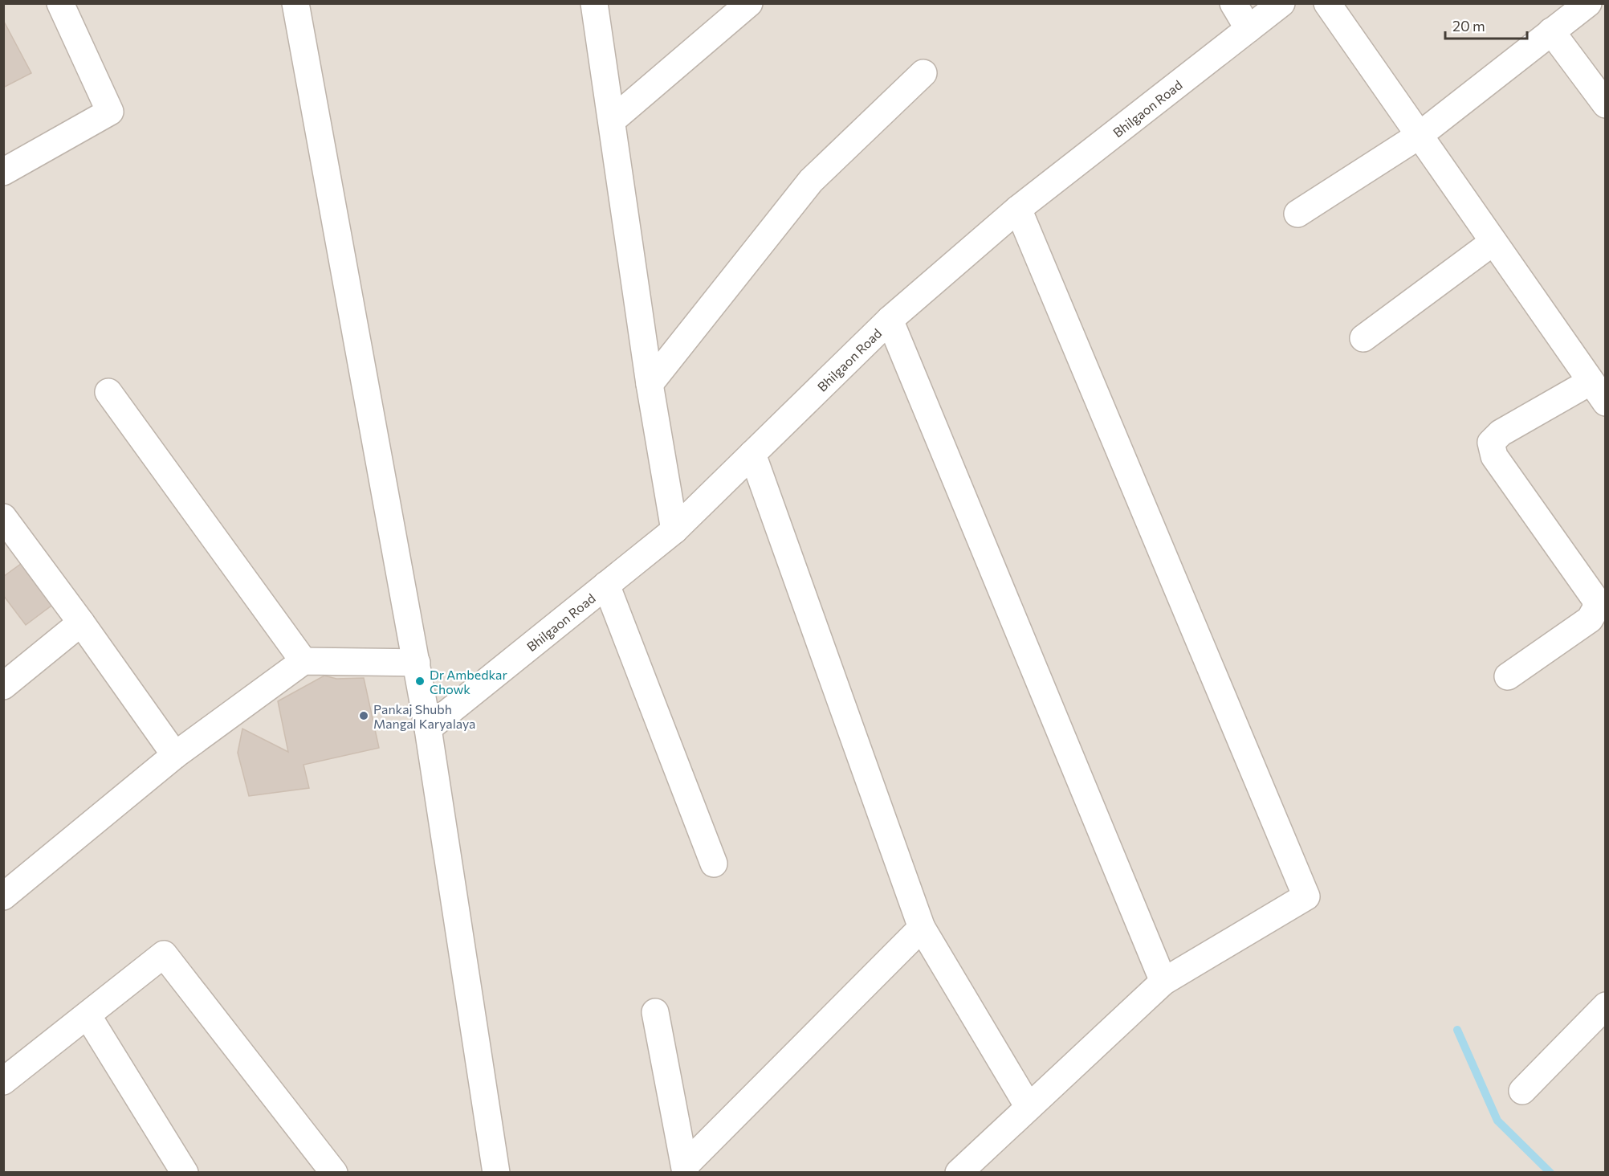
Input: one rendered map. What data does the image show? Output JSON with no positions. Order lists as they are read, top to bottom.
{
  "streets": {
    "street": ["Bhilgaon Road"]
  },
  "places": ["Dr Ambedkar Chowk", "Pankaj Shubh Mangal Karyalaya"],
  "scale_bar": "20 m"
}
